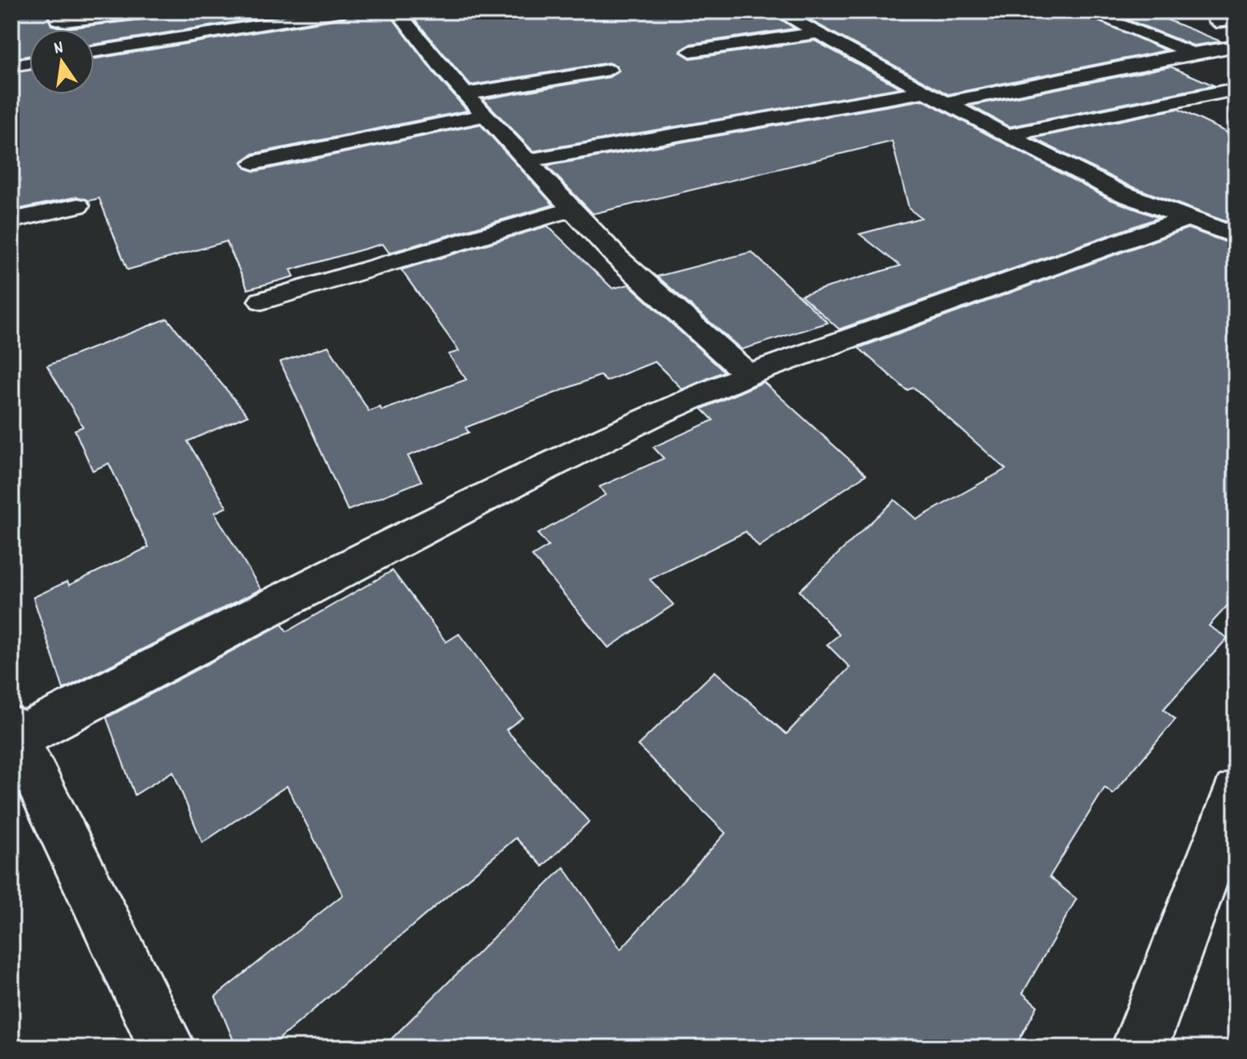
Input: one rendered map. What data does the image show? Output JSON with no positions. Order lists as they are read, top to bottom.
{
  "north": "top"
}
